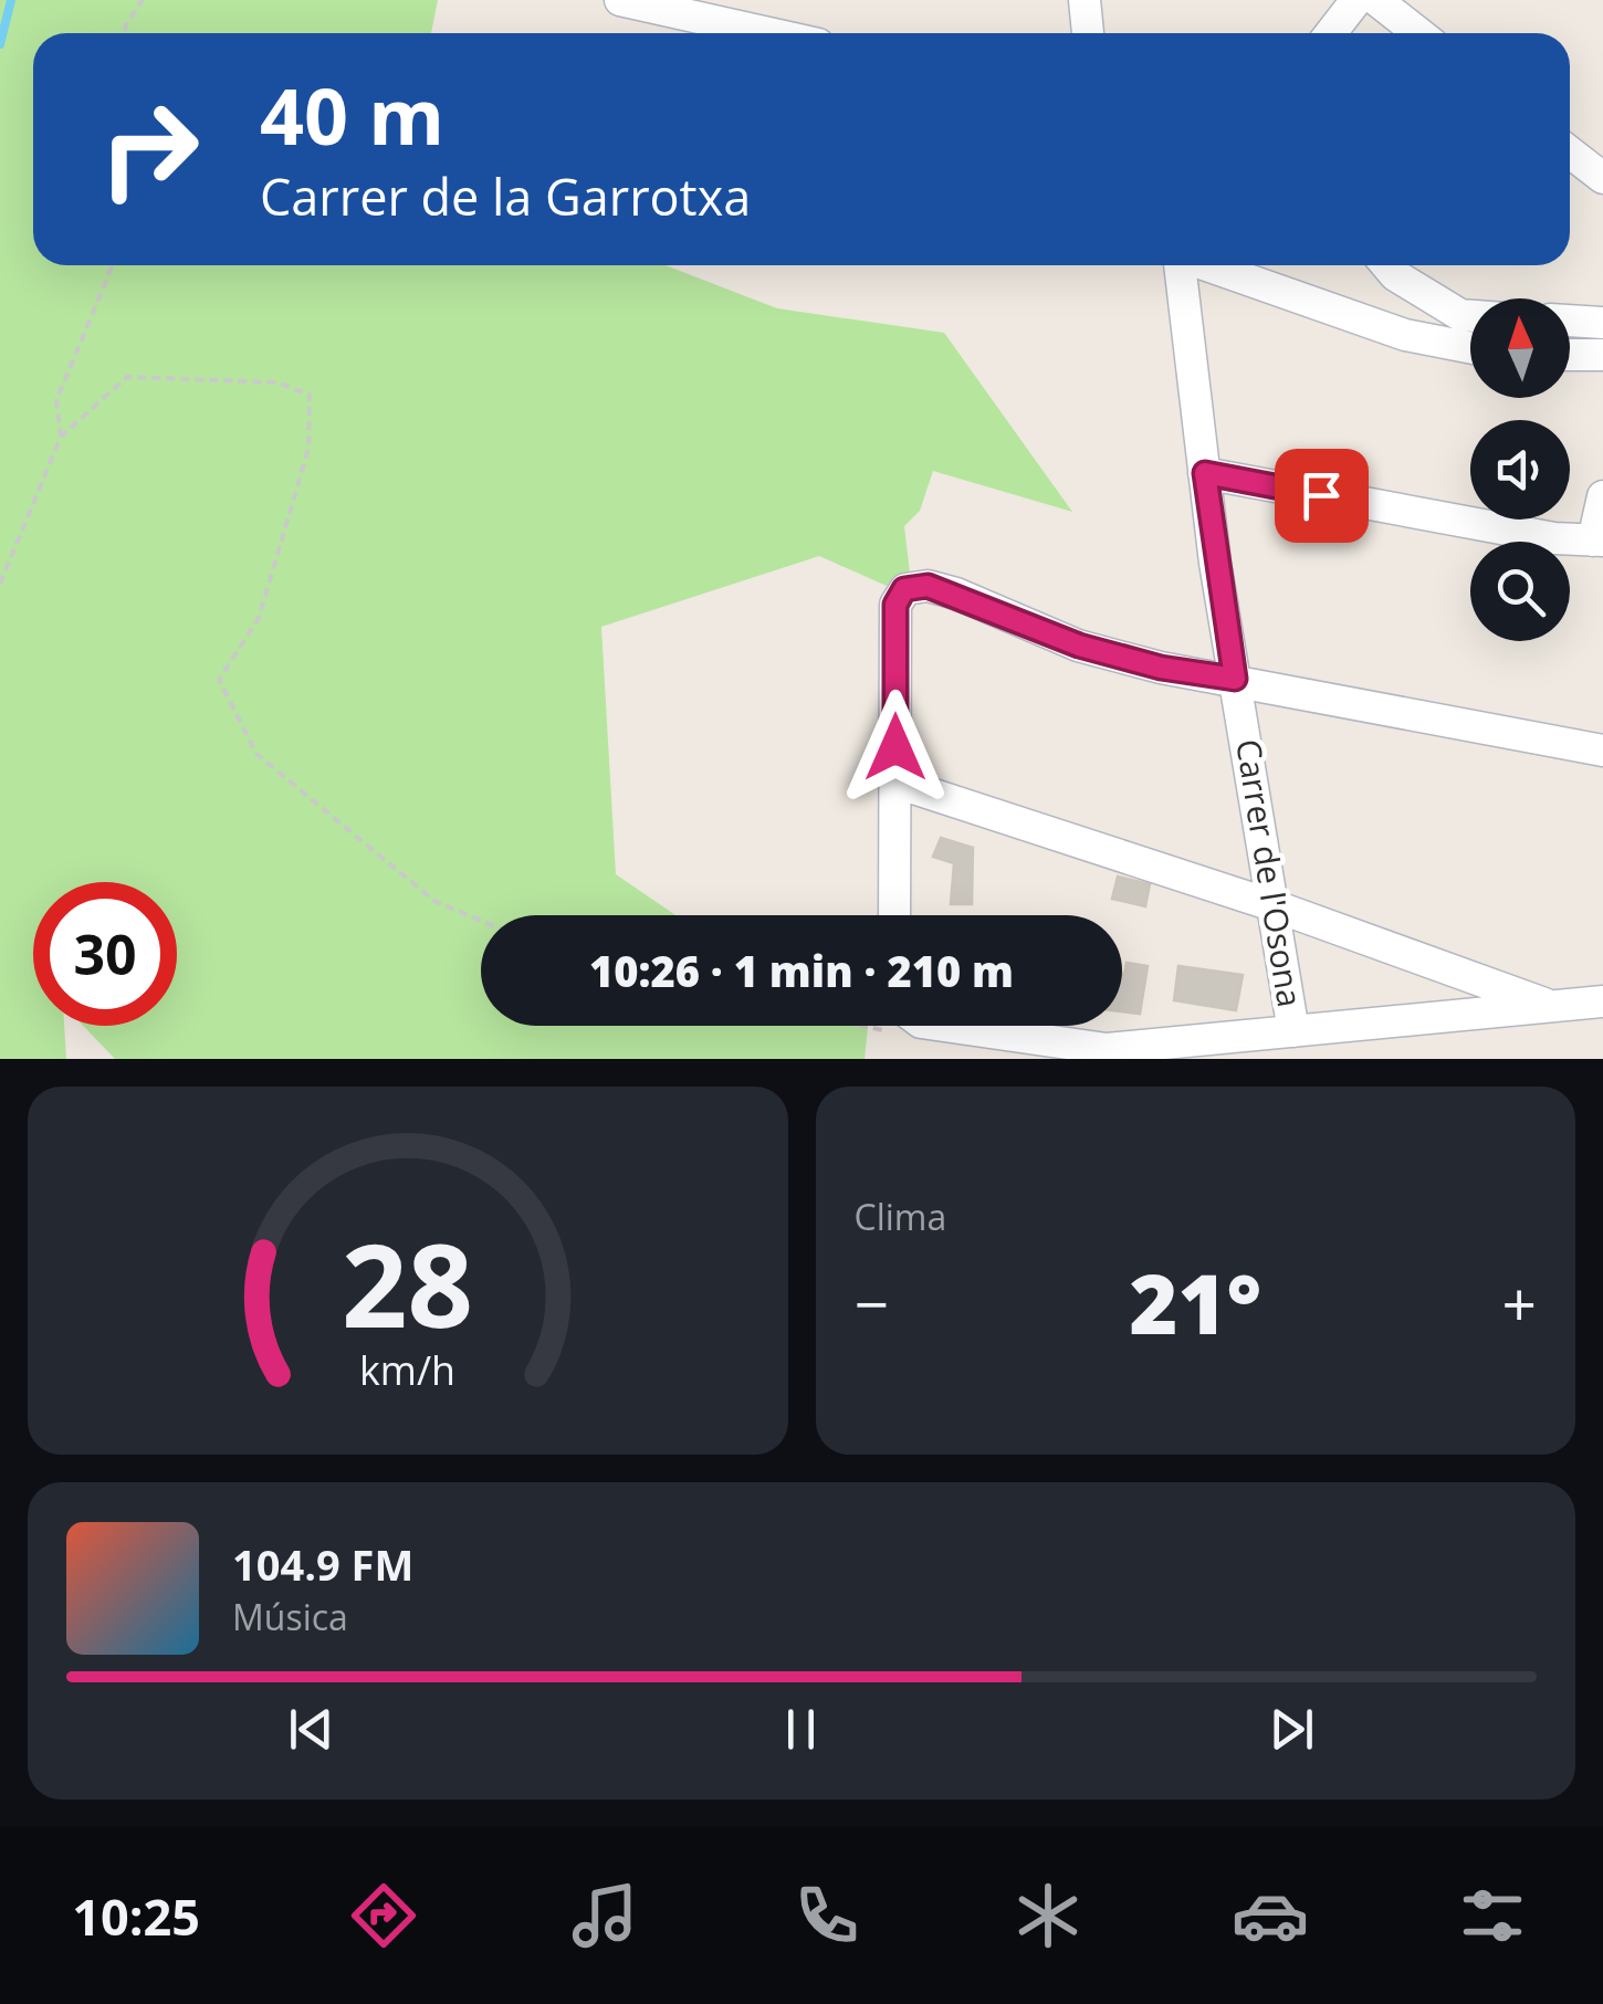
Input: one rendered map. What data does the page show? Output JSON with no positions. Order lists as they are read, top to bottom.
{
  "streets": {
    "street": ["Carrer de l'Osona"]
  },
  "north": "top",
  "page": {
    "turn": ["40 m", "Carrer de la Garrotxa"],
    "limit": "30",
    "trip": "10:26 · 1 min · 210 m",
    "tile": "Clima",
    "heat": ["−", "21°", "+"],
    "song": ["104.9 FM", "Música"],
    "tabs": "10:25",
    "gauge": ["28", "km/h"]
  }
}
